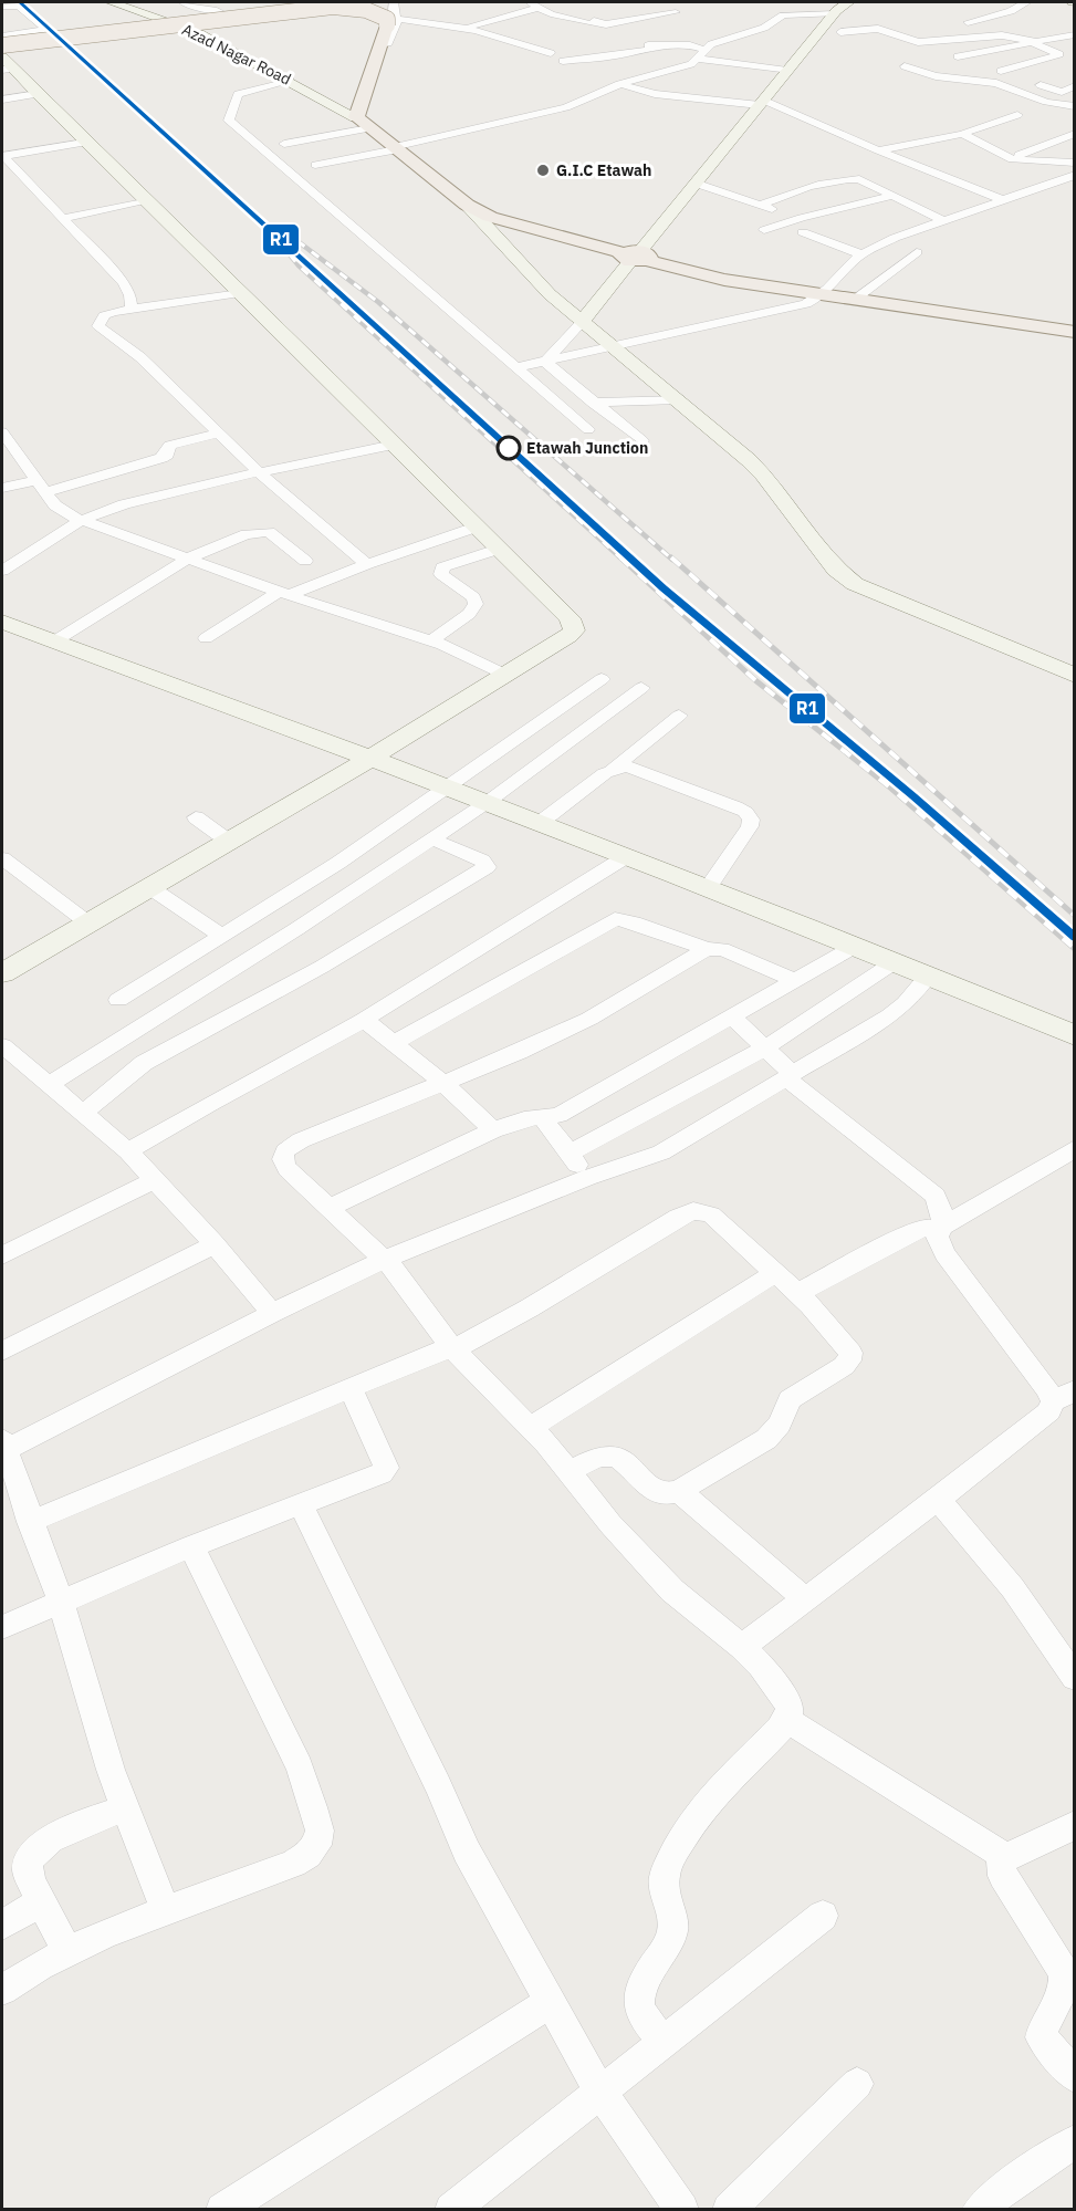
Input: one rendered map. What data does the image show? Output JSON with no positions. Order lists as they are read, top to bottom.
{
  "streets": {
    "street": ["Azad Nagar Road"]
  },
  "places": ["G.I.C Etawah", "Etawah Junction"],
  "lines": ["transit line R1"]
}
